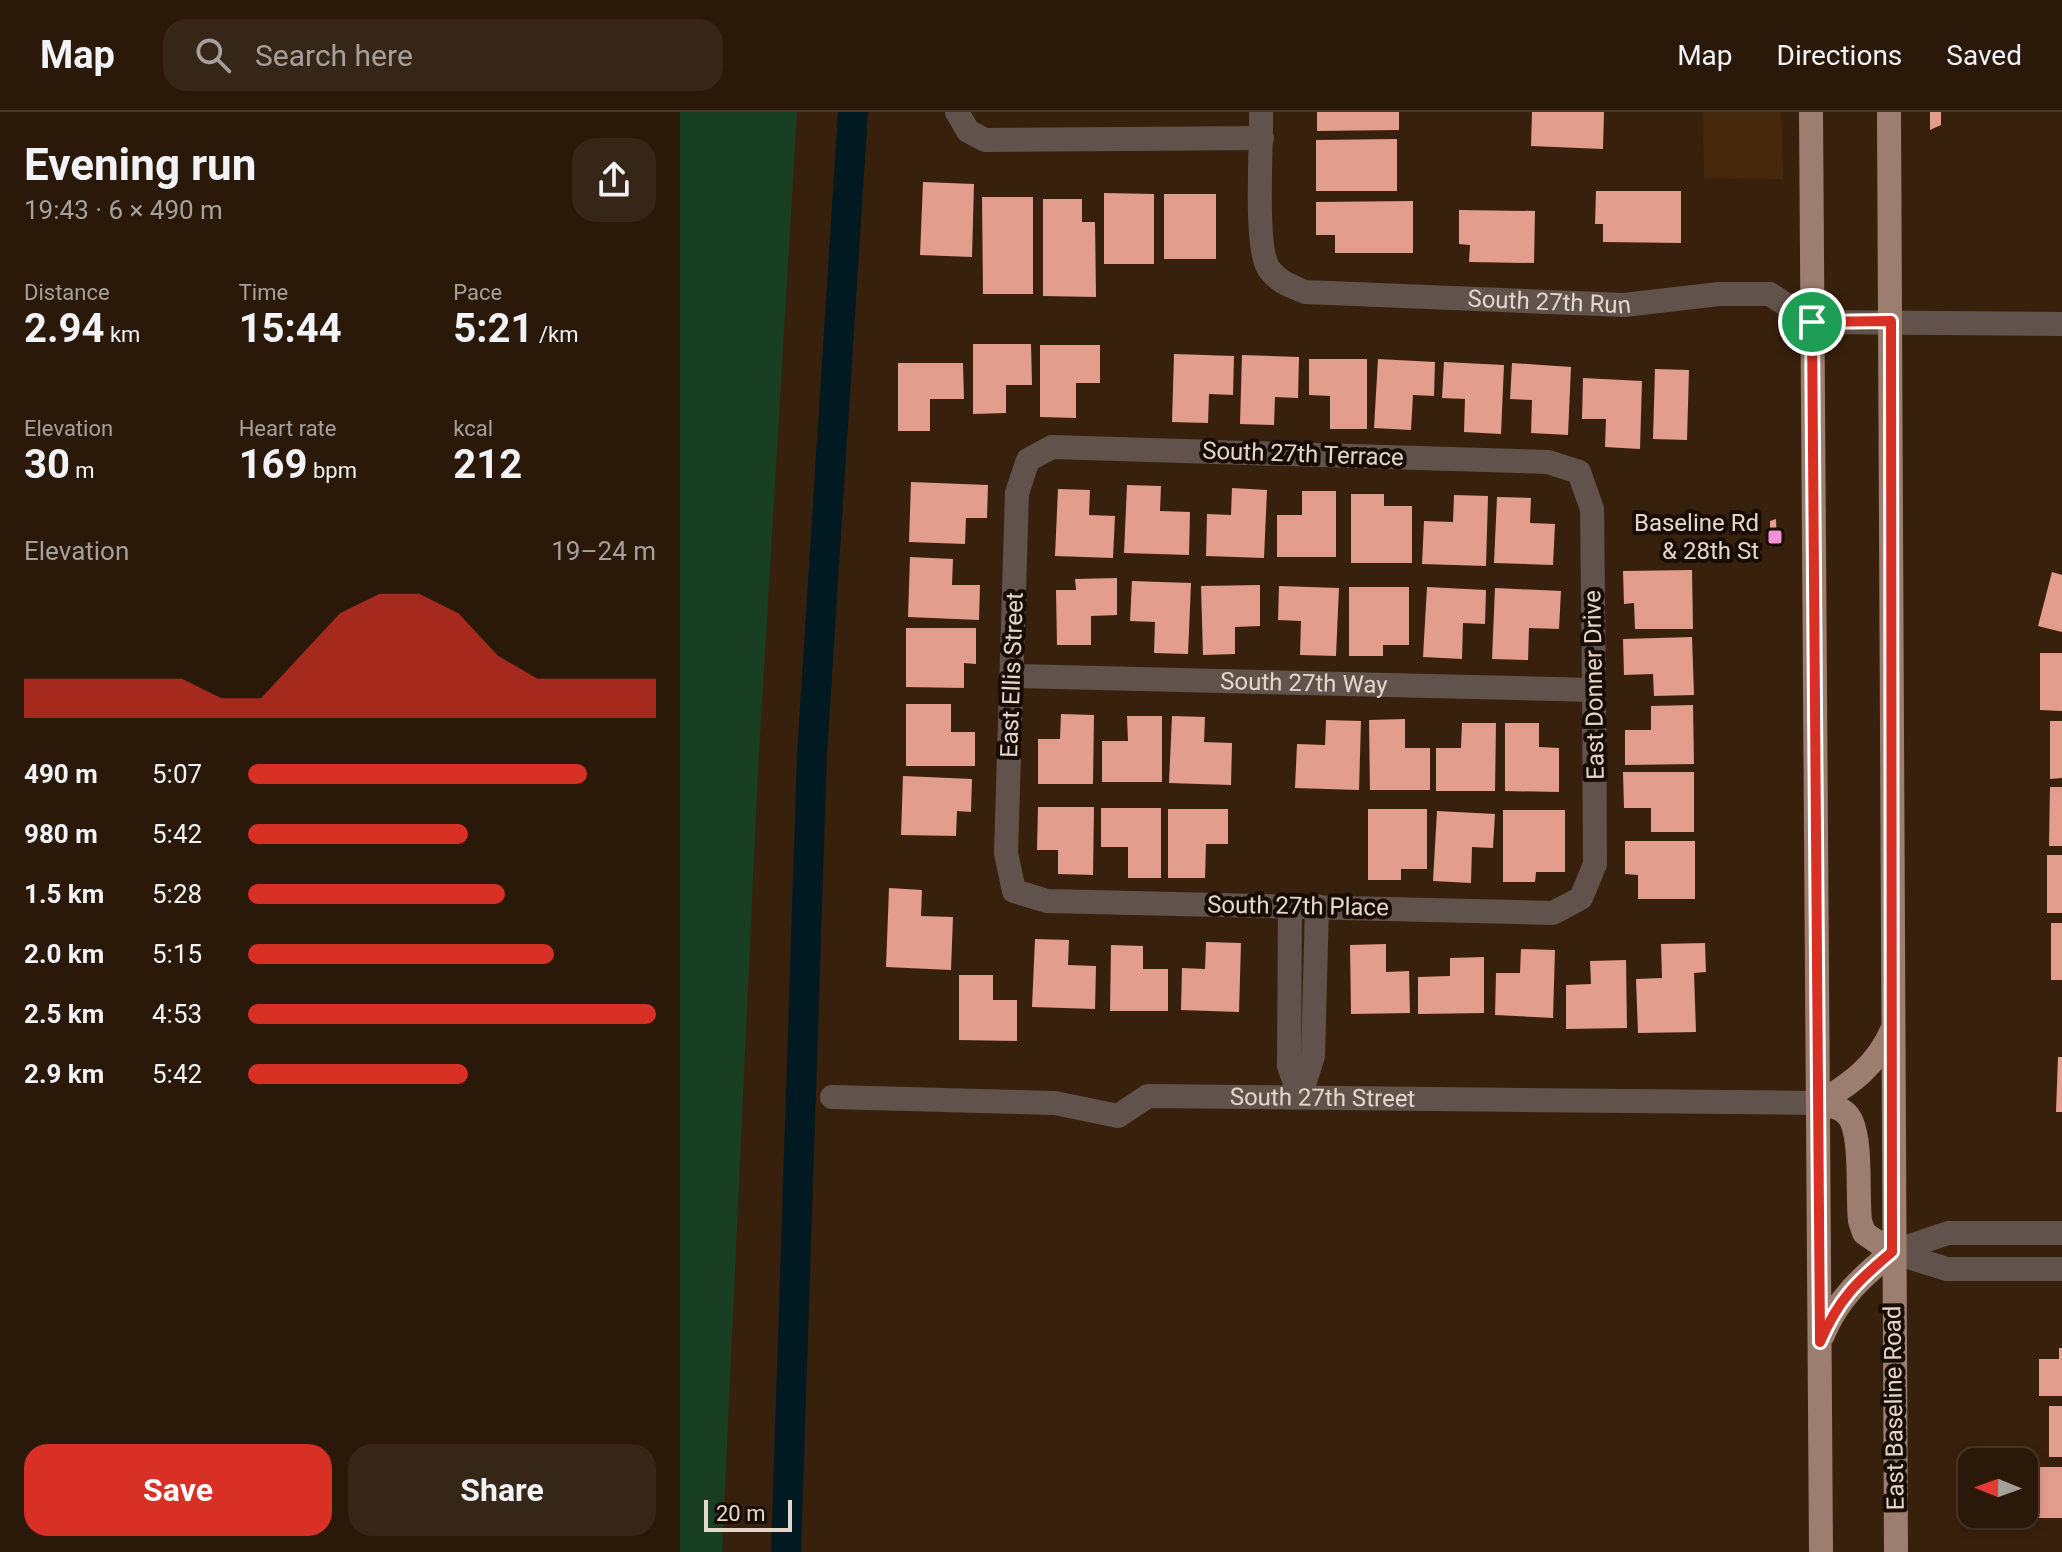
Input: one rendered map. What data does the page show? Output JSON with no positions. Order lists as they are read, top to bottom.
{
  "streets": {
    "main road": ["East Baseline Road"],
    "street": [
      "South 27th Run",
      "South 27th Terrace",
      "East Ellis Street",
      "South 27th Way",
      "East Donner Drive",
      "South 27th Place",
      "South 27th Street"
    ]
  },
  "crossings": [
    ["South 27th Terrace", "East Ellis Street"],
    ["South 27th Terrace", "East Donner Drive"],
    ["East Ellis Street", "South 27th Way"],
    ["East Ellis Street", "South 27th Place"],
    ["South 27th Way", "East Donner Drive"],
    ["East Donner Drive", "South 27th Place"]
  ],
  "places": {
    "transit": ["Baseline Rd & 28th St"]
  },
  "scale_bar": "20 m",
  "north": "left",
  "page": {
    "header": "Map",
    "search": "Search here",
    "nav": ["Map", "Directions", "Saved"],
    "heading": ["Evening run", "19:43 · 6 × 490 m"],
    "stats": [
      ["Distance", "2.94 km"],
      ["Time", "15:44"],
      ["Pace", "5:21 /km"],
      ["Elevation", "30 m"],
      ["Heart rate", "169 bpm"],
      ["kcal", "212"]
    ],
    "chart": ["Elevation", "19–24 m"],
    "list": [
      {
        "name": "490 m",
        "note": "5:07"
      },
      {
        "name": "980 m",
        "note": "5:42"
      },
      {
        "name": "1.5 km",
        "note": "5:28"
      },
      {
        "name": "2.0 km",
        "note": "5:15"
      },
      {
        "name": "2.5 km",
        "note": "4:53"
      },
      {
        "name": "2.9 km",
        "note": "5:42"
      }
    ],
    "buttons": ["Save", "Share"],
    "scale": "20 m"
  }
}
